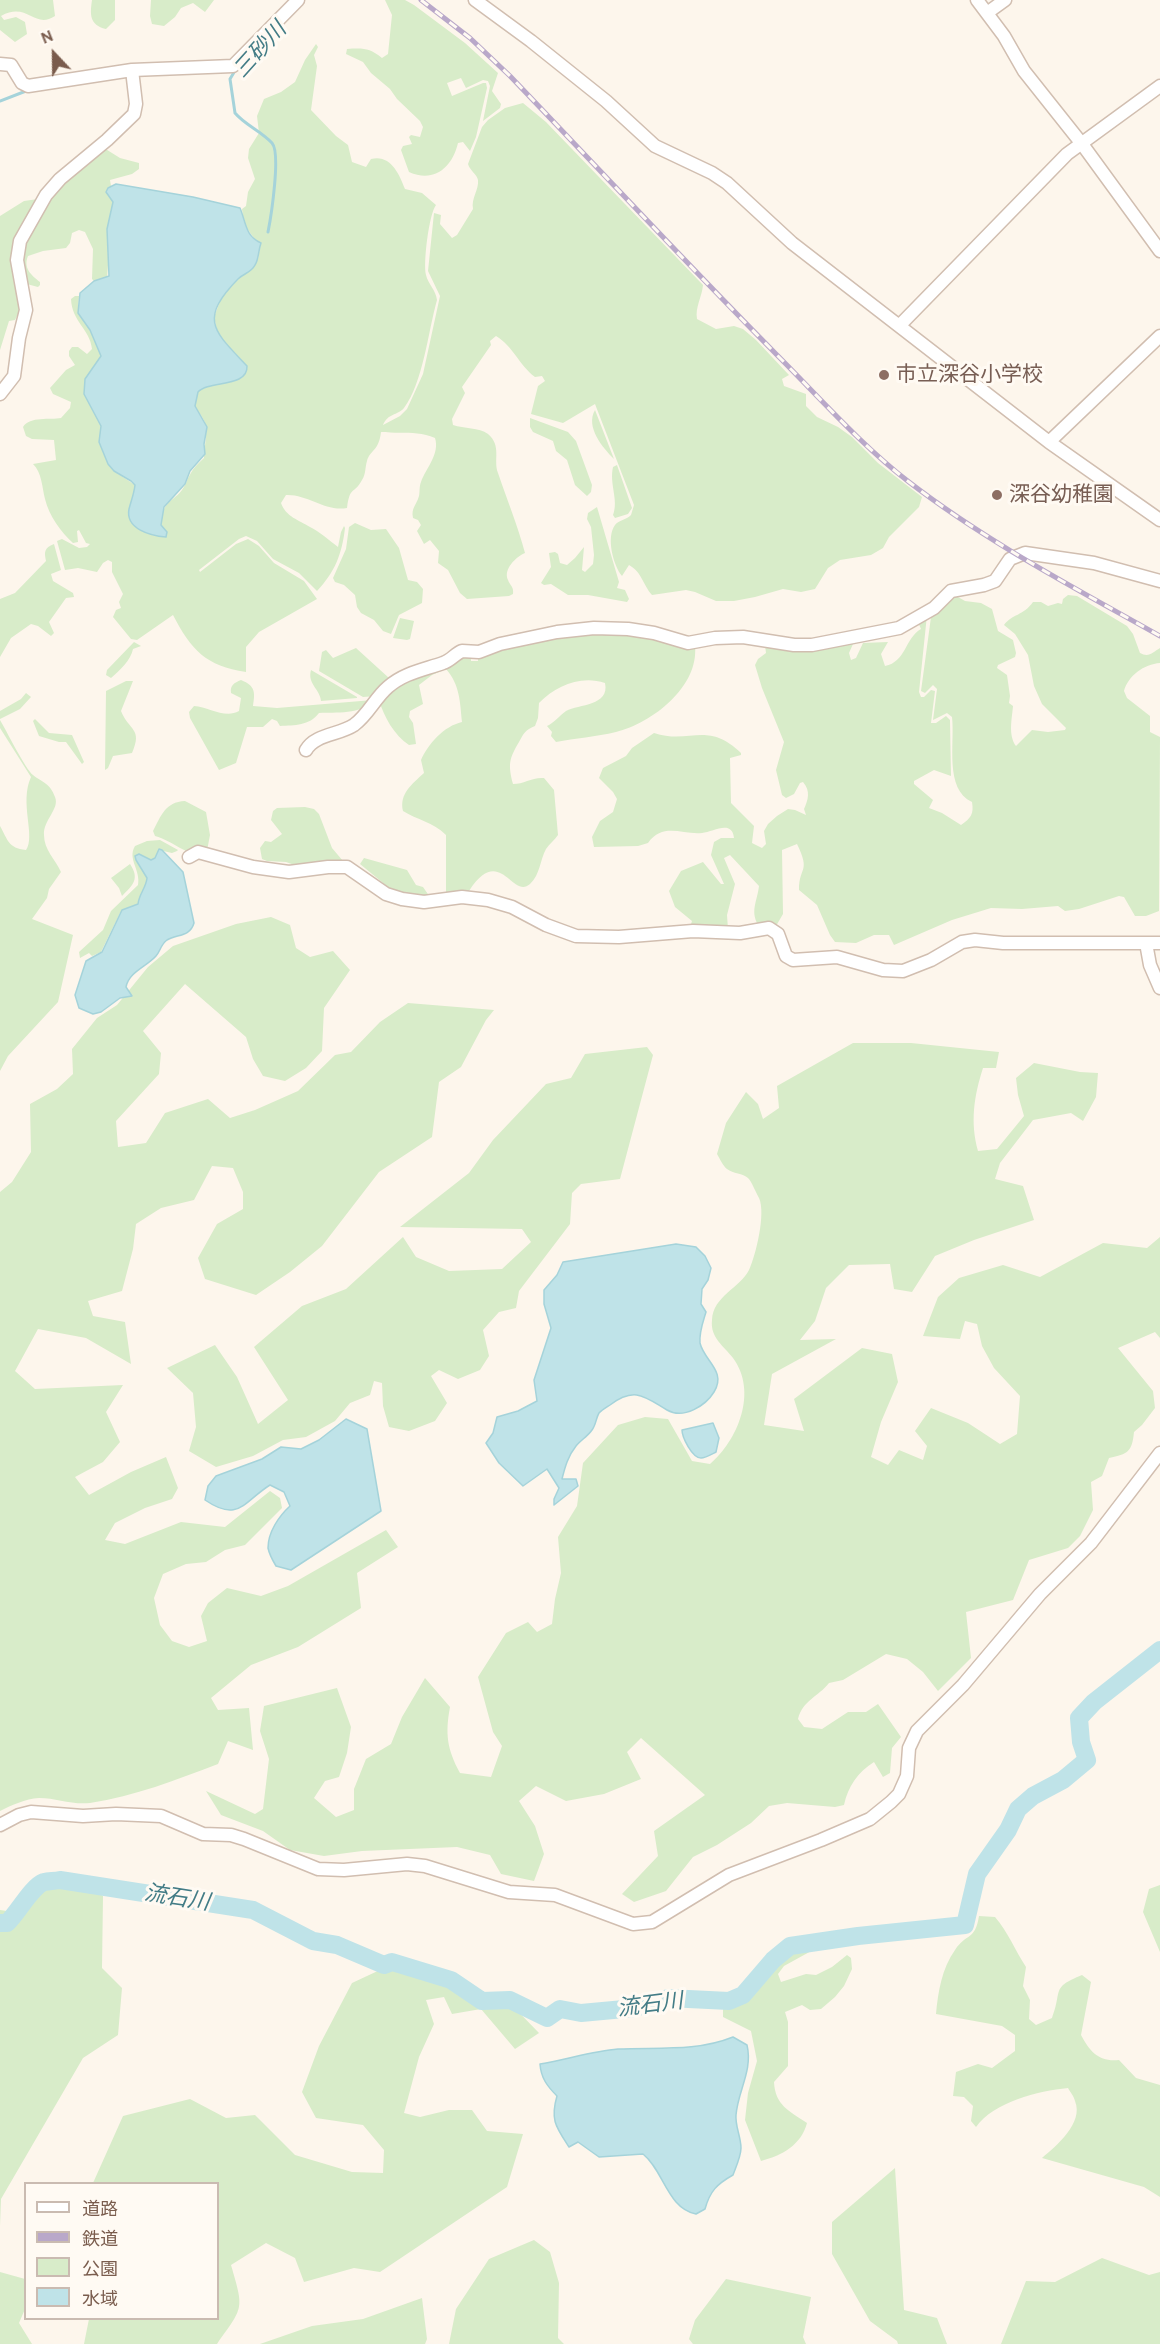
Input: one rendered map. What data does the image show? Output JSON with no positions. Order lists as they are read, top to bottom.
{
  "water": ["三砂川", "流石川"],
  "places": ["市立深谷小学校", "深谷幼稚園"],
  "legend": [
    "道路",
    "鉄道",
    "公園",
    "水域"
  ],
  "north": "top"
}
